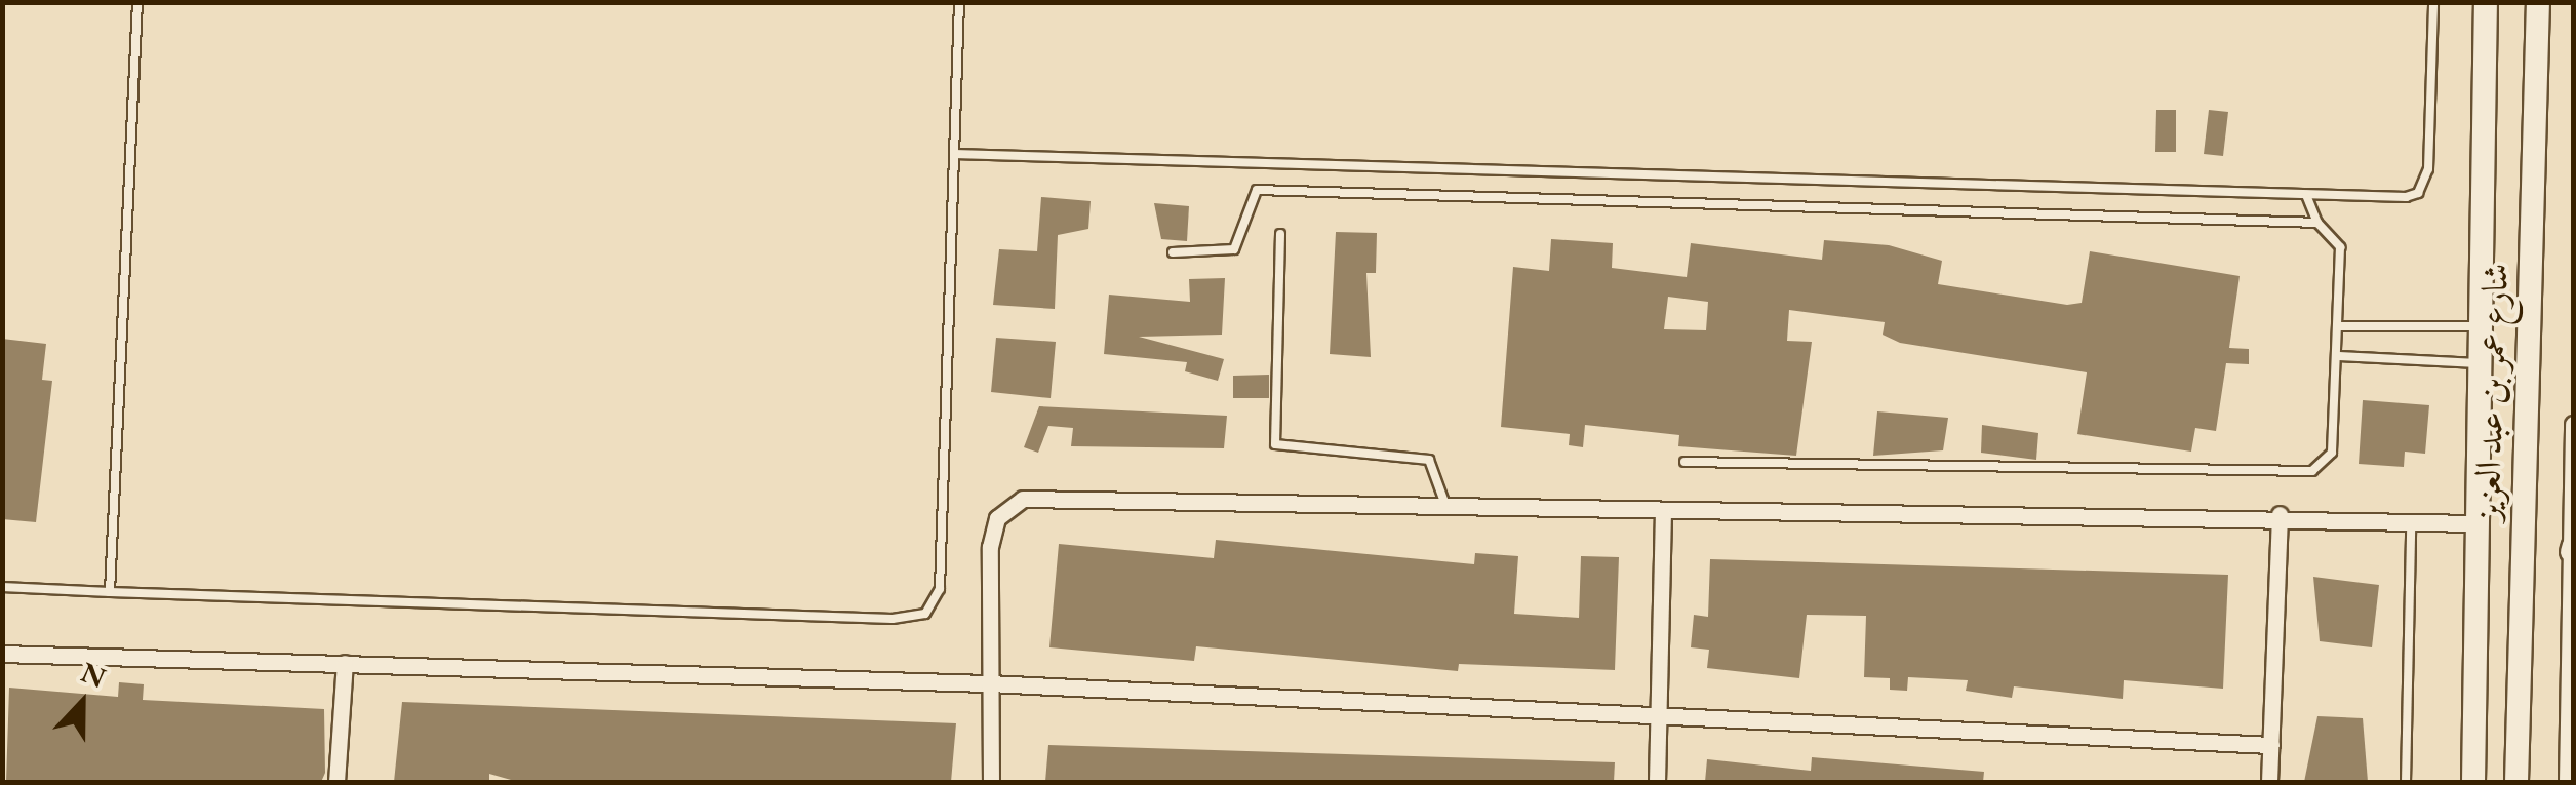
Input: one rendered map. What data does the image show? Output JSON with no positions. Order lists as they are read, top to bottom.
{
  "streets": {
    "main road": ["شارع عمر بن عبد العزيز"]
  },
  "north": "top"
}
